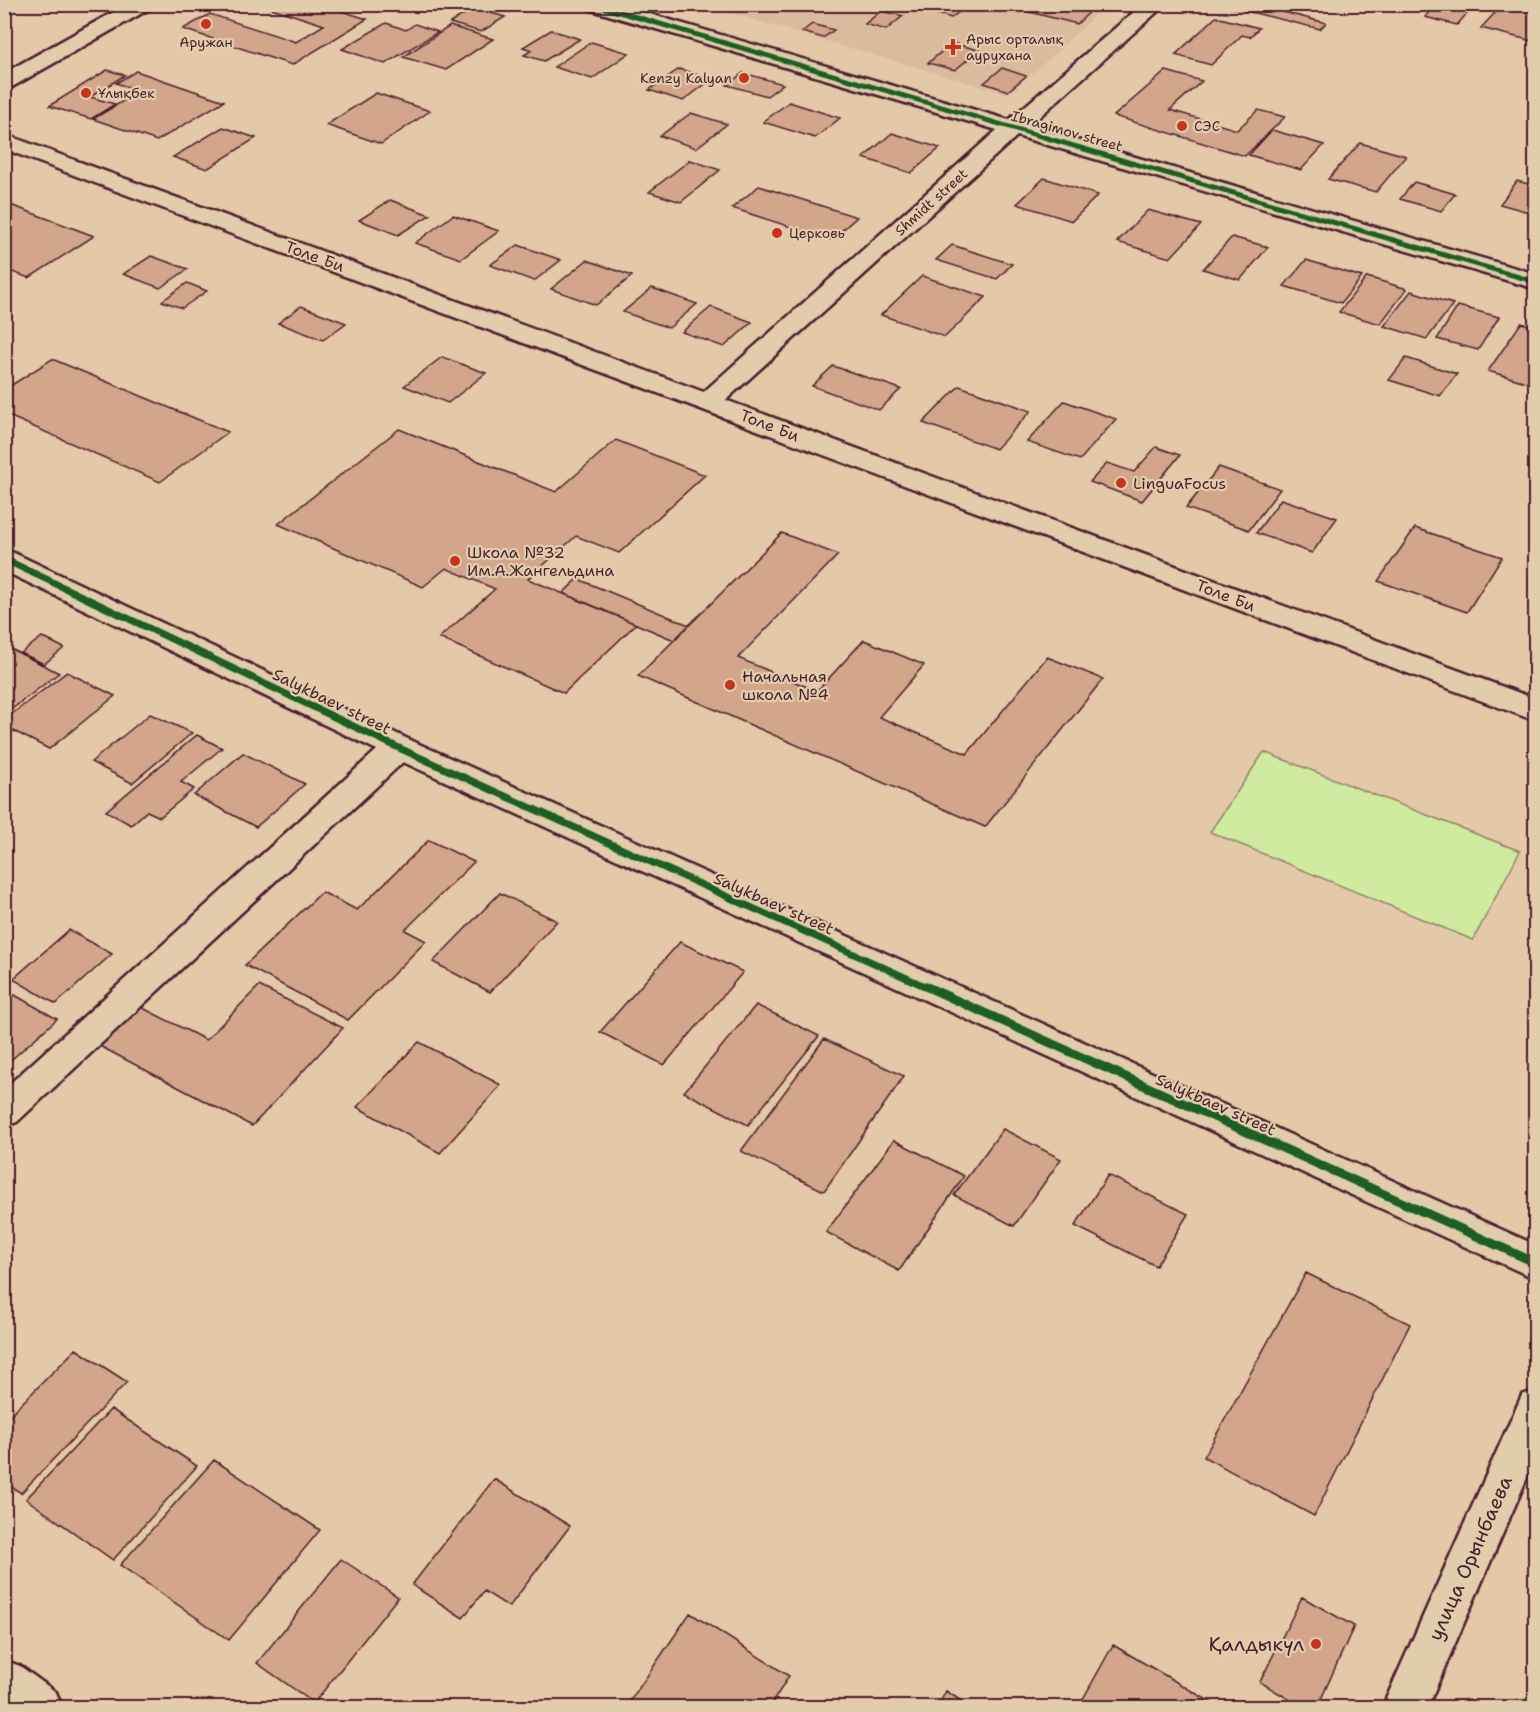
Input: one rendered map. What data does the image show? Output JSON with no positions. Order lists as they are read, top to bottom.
{
  "streets": {
    "street": [
      "Ibragimov street",
      "Shmidt street",
      "Толе Би",
      "Salykbaev street",
      "улица Орынбаева"
    ]
  },
  "crossings": [
    ["Ibragimov street", "Shmidt street"],
    ["Shmidt street", "Толе Би"]
  ],
  "places": {
    "other": [
      "Аружан",
      "Kenzy Kalyan",
      "Ұлықбек",
      "СЭС",
      "Церковь",
      "LinguaFocus",
      "Школа №32 Им.А.Жангельдина",
      "Начальная школа №4",
      "Қалдыкүл"
    ],
    "health": ["Арыс орталық аурухана"]
  }
}
